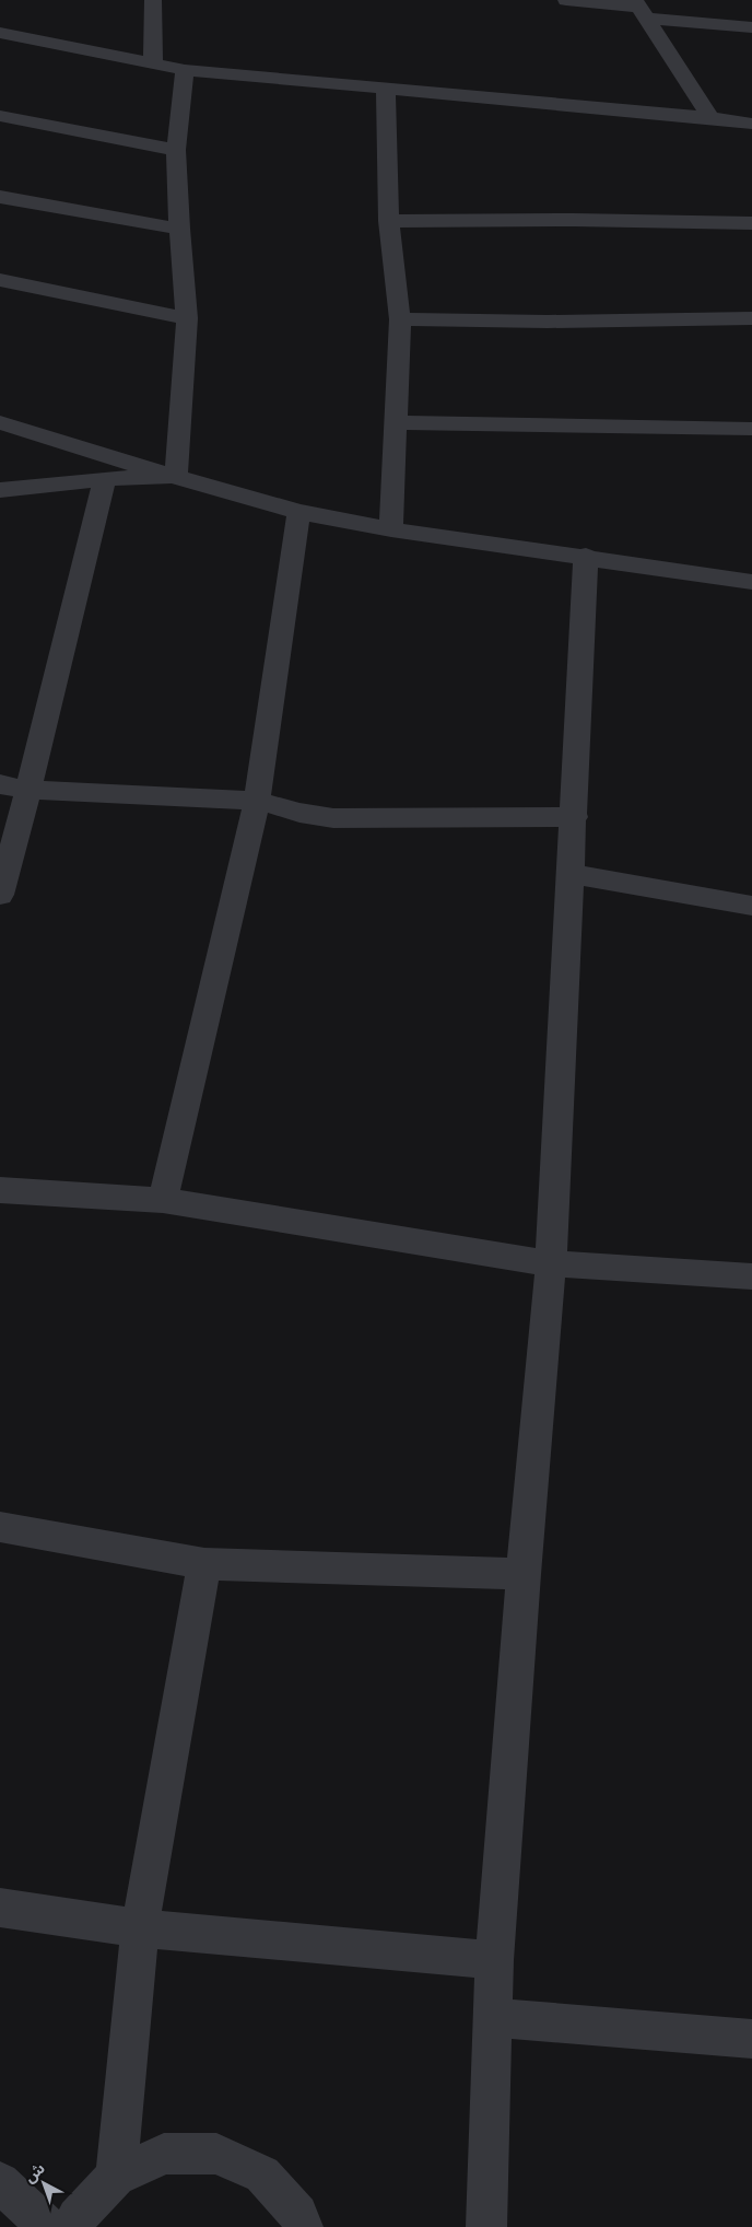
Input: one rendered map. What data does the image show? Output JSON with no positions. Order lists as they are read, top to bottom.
{
  "north": "top left"
}
